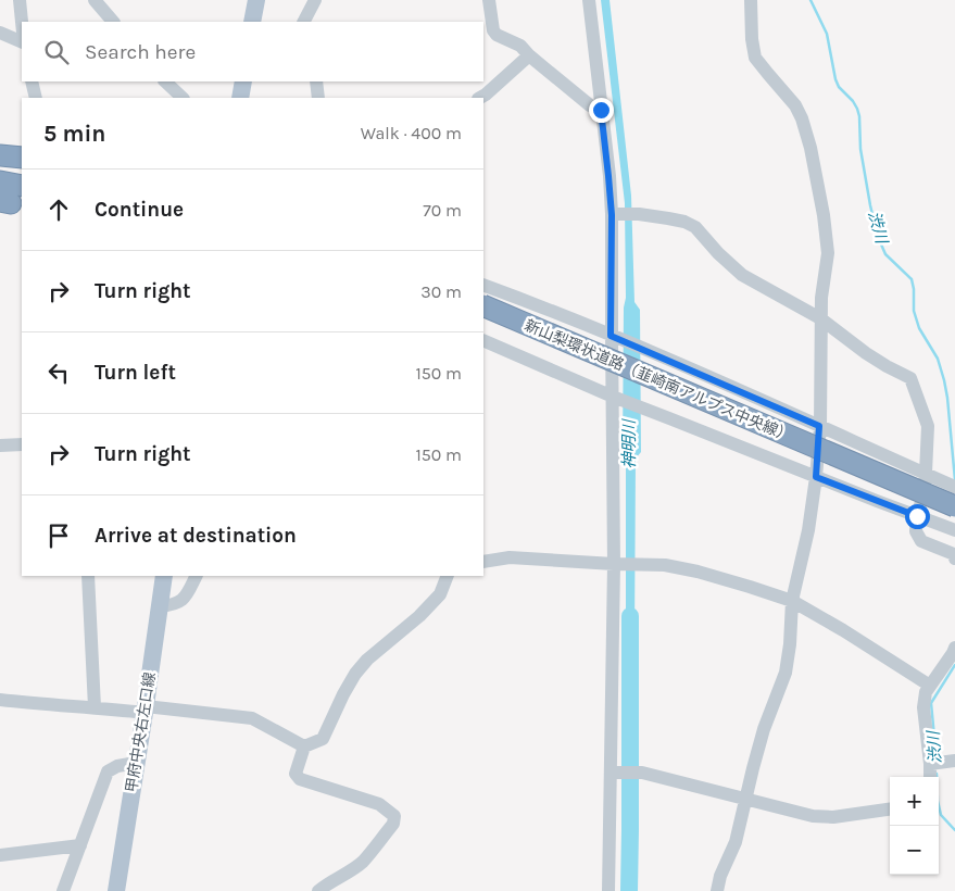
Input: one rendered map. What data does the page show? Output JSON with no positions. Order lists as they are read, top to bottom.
{
  "streets": {
    "highway": ["新山梨環状道路（韮崎南アルプス中央線）"],
    "main road": ["甲府中央右左口線"]
  },
  "water": ["渋川", "神明川"],
  "page": {
    "search": "Search here",
    "heading": ["5 min", "Walk · 400 m"],
    "list": [
      ["Continue", "70 m"],
      ["Turn right", "30 m"],
      ["Turn left", "150 m"],
      ["Turn right", "150 m"],
      "Arrive at destination"
    ],
    "map_buttons": ["+", "−"]
  }
}
